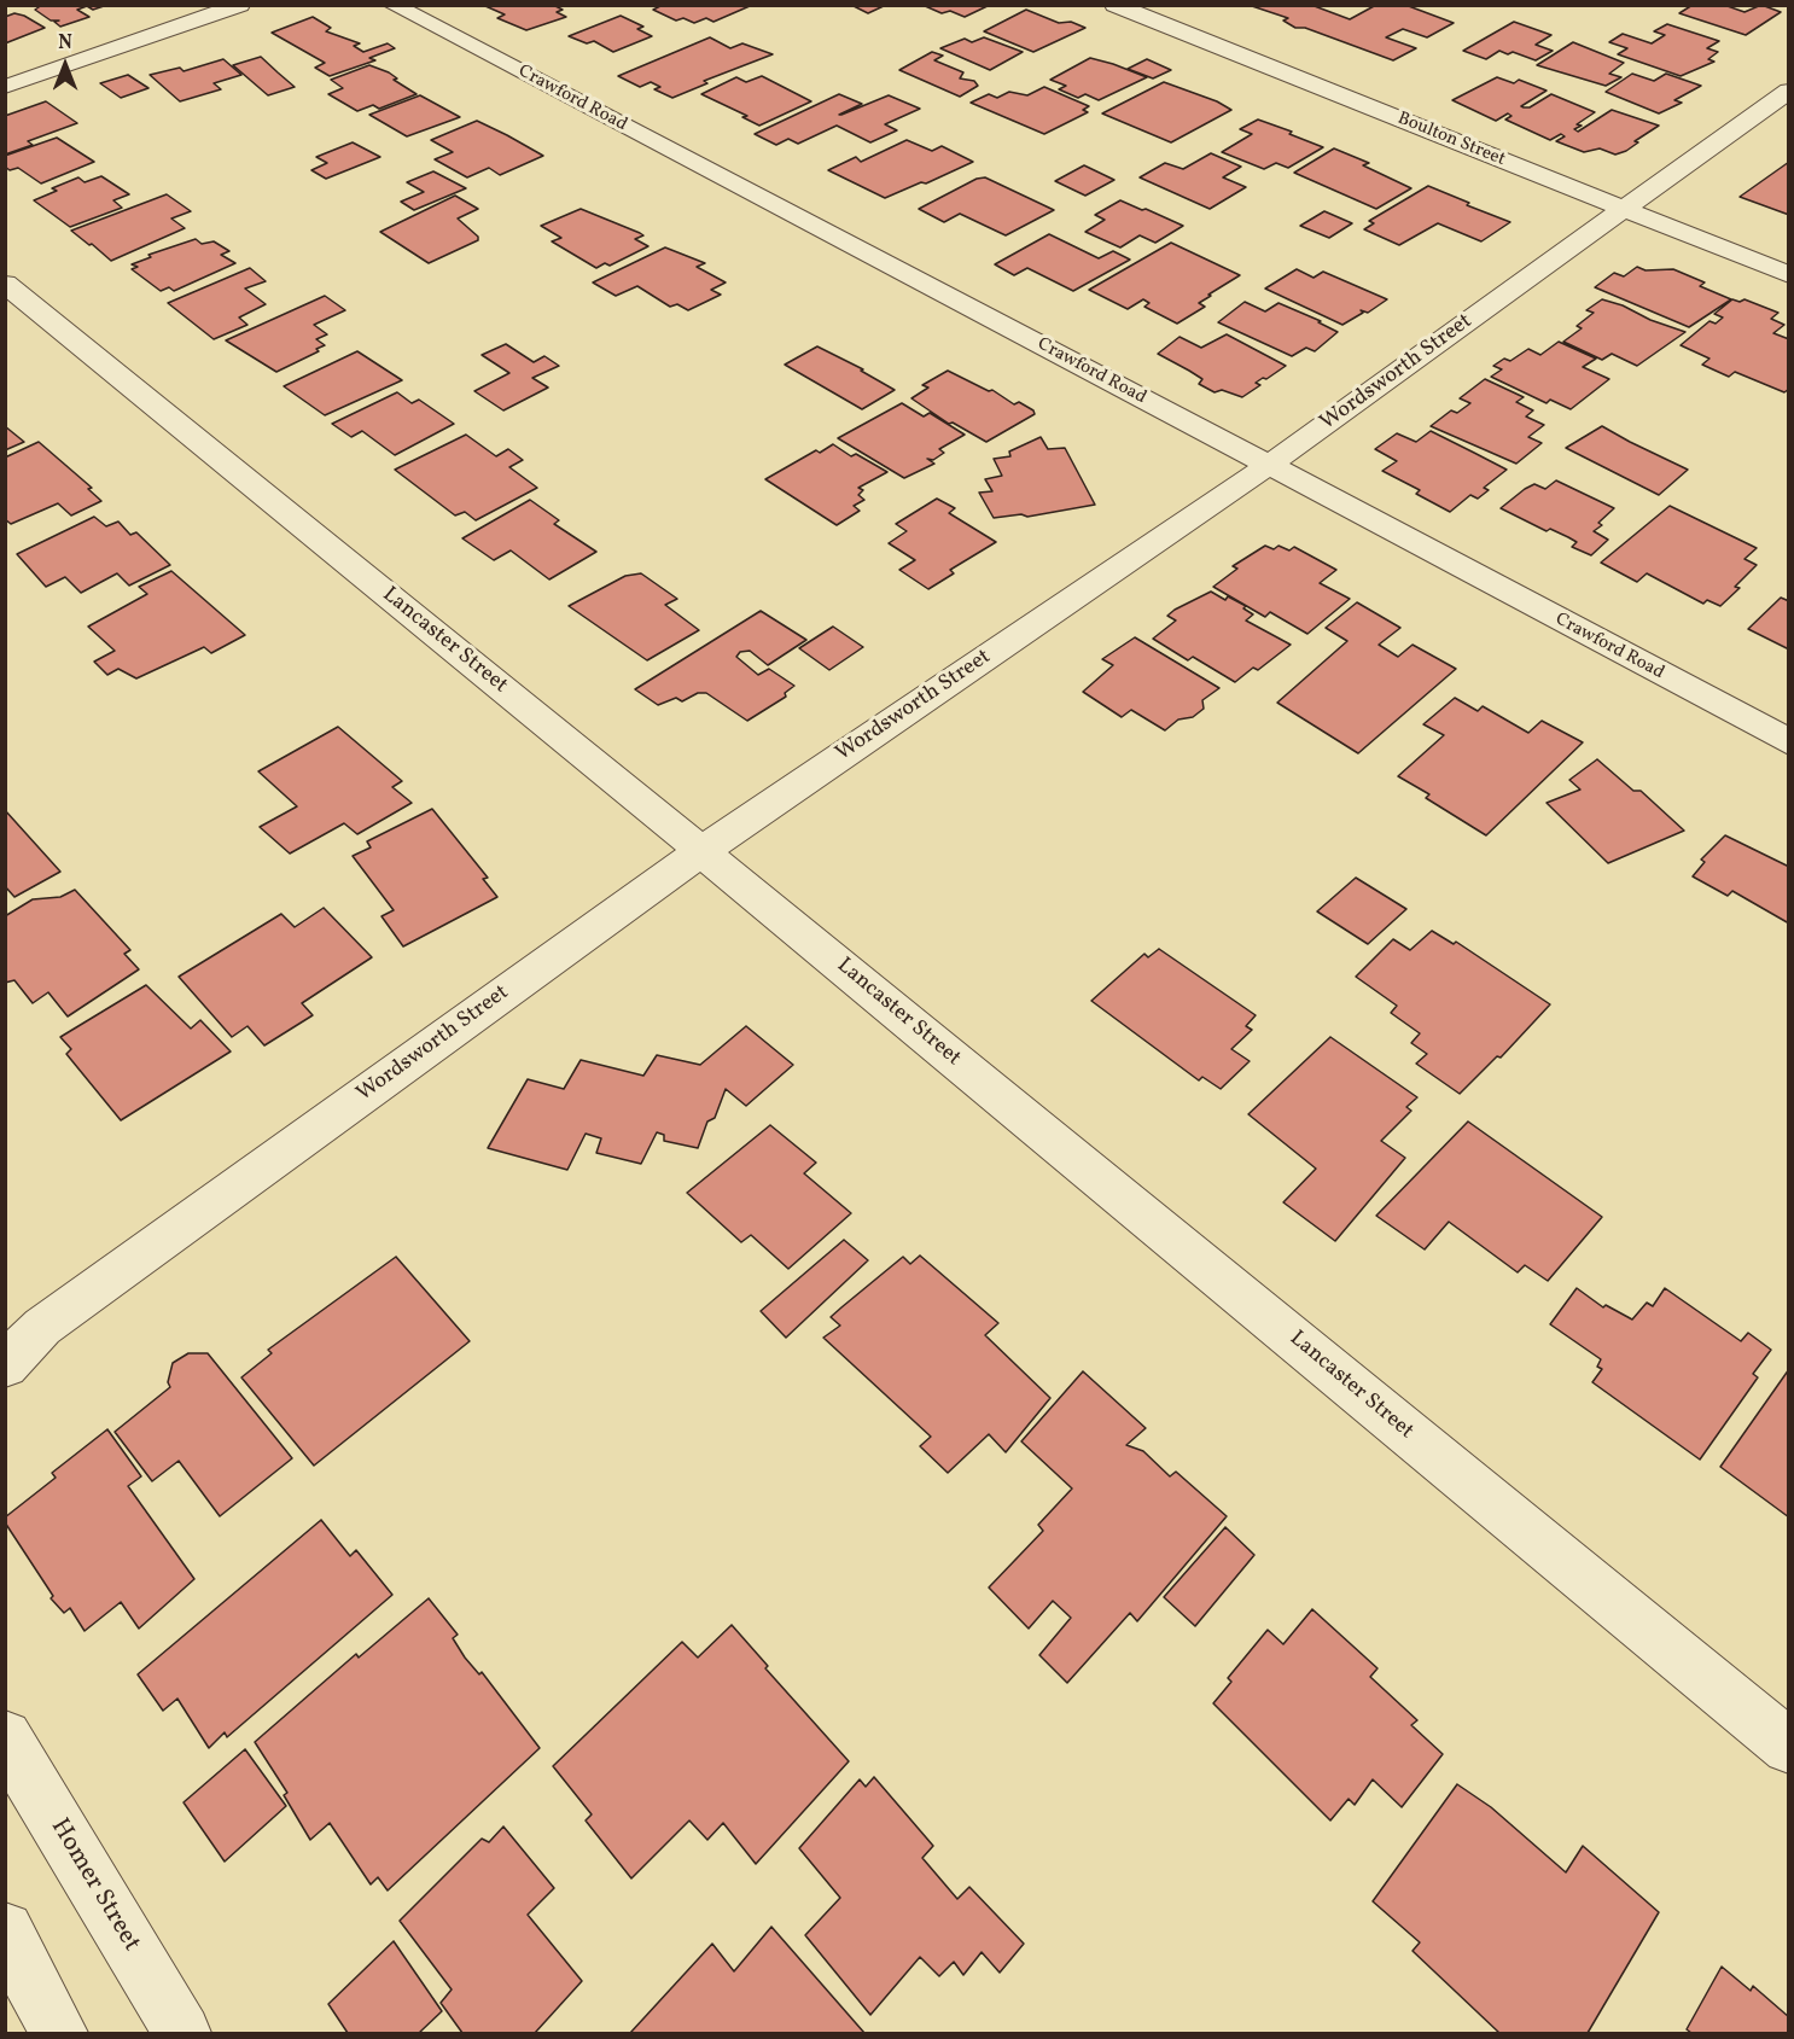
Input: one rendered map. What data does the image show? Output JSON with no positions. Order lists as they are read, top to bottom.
{
  "streets": {
    "street": [
      "Crawford Road",
      "Boulton Street",
      "Wordsworth Street",
      "Lancaster Street",
      "Homer Street"
    ]
  },
  "crossings": [
    ["Crawford Road", "Wordsworth Street"],
    ["Boulton Street", "Wordsworth Street"],
    ["Wordsworth Street", "Lancaster Street"]
  ],
  "north": "top"
}
